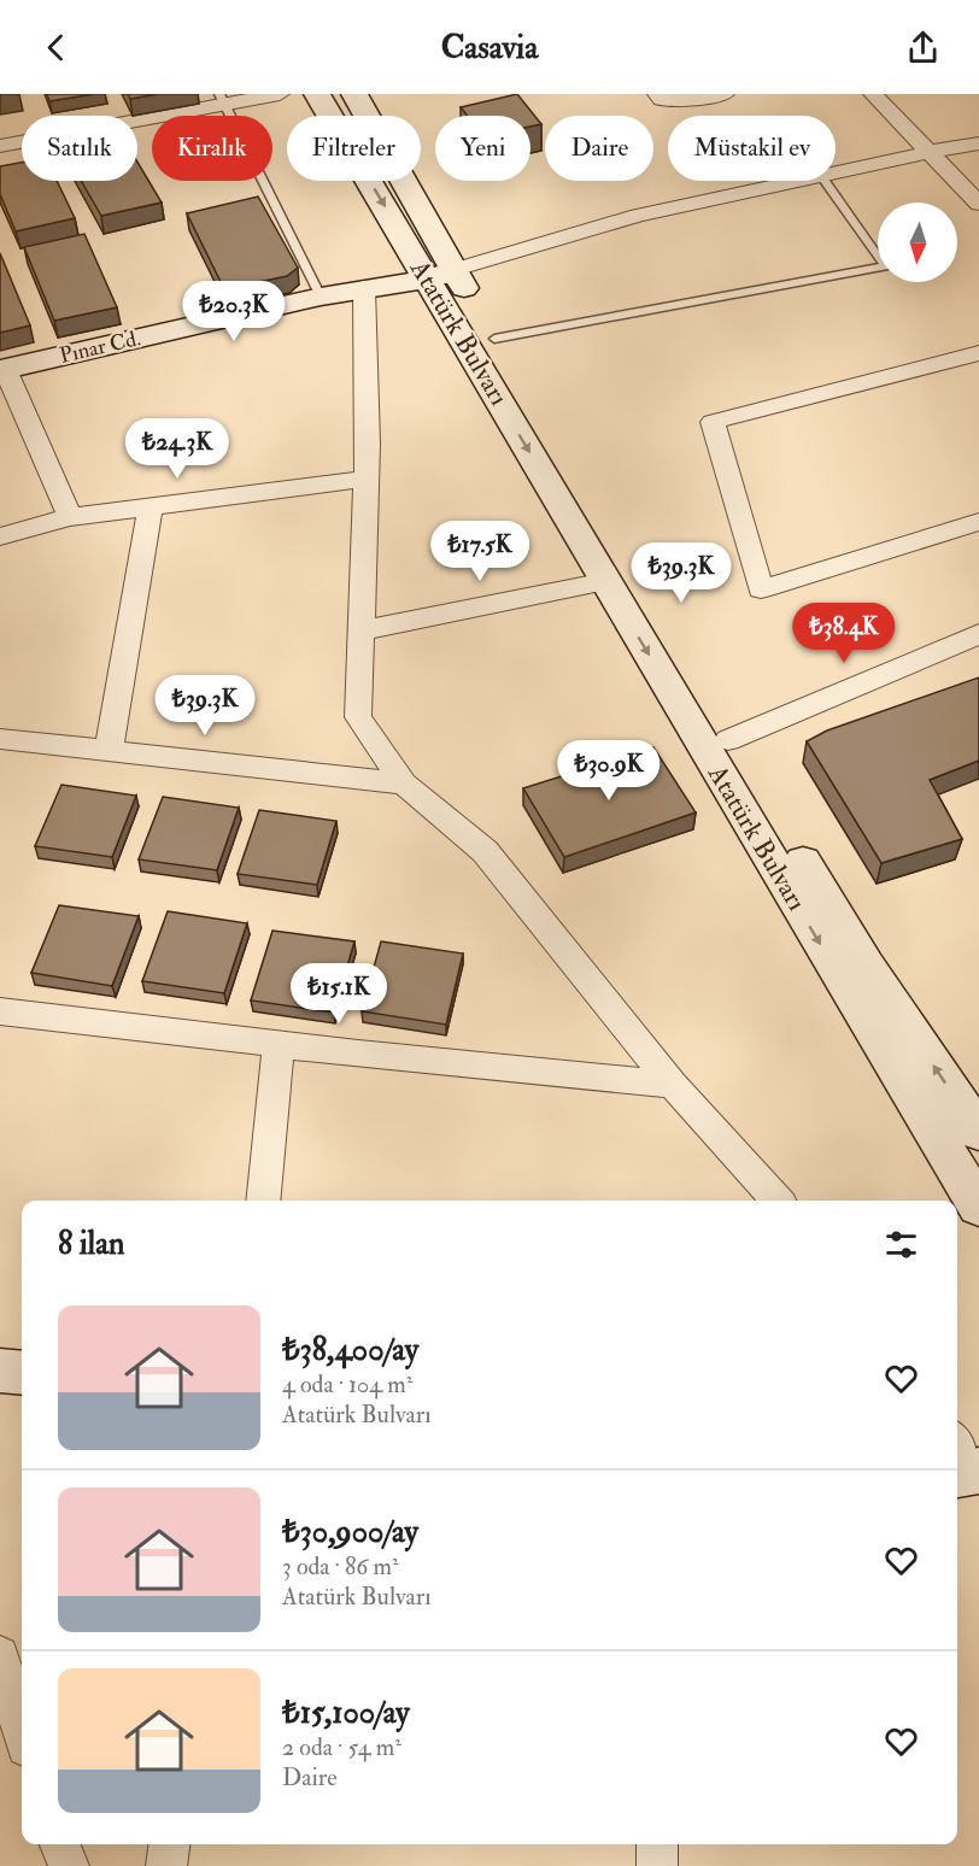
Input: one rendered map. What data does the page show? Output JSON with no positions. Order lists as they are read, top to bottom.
{
  "streets": {
    "main road": ["Atatürk Bulvarı", "Pınar Cd."]
  },
  "crossings": [
    ["Atatürk Bulvarı", "Pınar Cd."]
  ],
  "north": "bottom",
  "page": {
    "header": "Casavia",
    "chip": [
      "Satılık",
      "Kiralık",
      "Filtreler",
      "Yeni",
      "Daire",
      "Müstakil ev"
    ],
    "price": [
      "₺20.3K",
      "₺24.3K",
      "₺17.5K",
      "₺39.3K",
      "₺38.4K",
      "₺39.3K",
      "₺30.9K",
      "₺15.1K"
    ],
    "heading": "8 ilan",
    "list": [
      {
        "name": "₺38,400/ay",
        "note": "4 oda · 104 m² · Atatürk Bulvarı"
      },
      {
        "name": "₺30,900/ay",
        "note": "3 oda · 86 m² · Atatürk Bulvarı"
      },
      {
        "name": "₺15,100/ay",
        "note": "2 oda · 54 m² · Daire"
      }
    ]
  }
}
